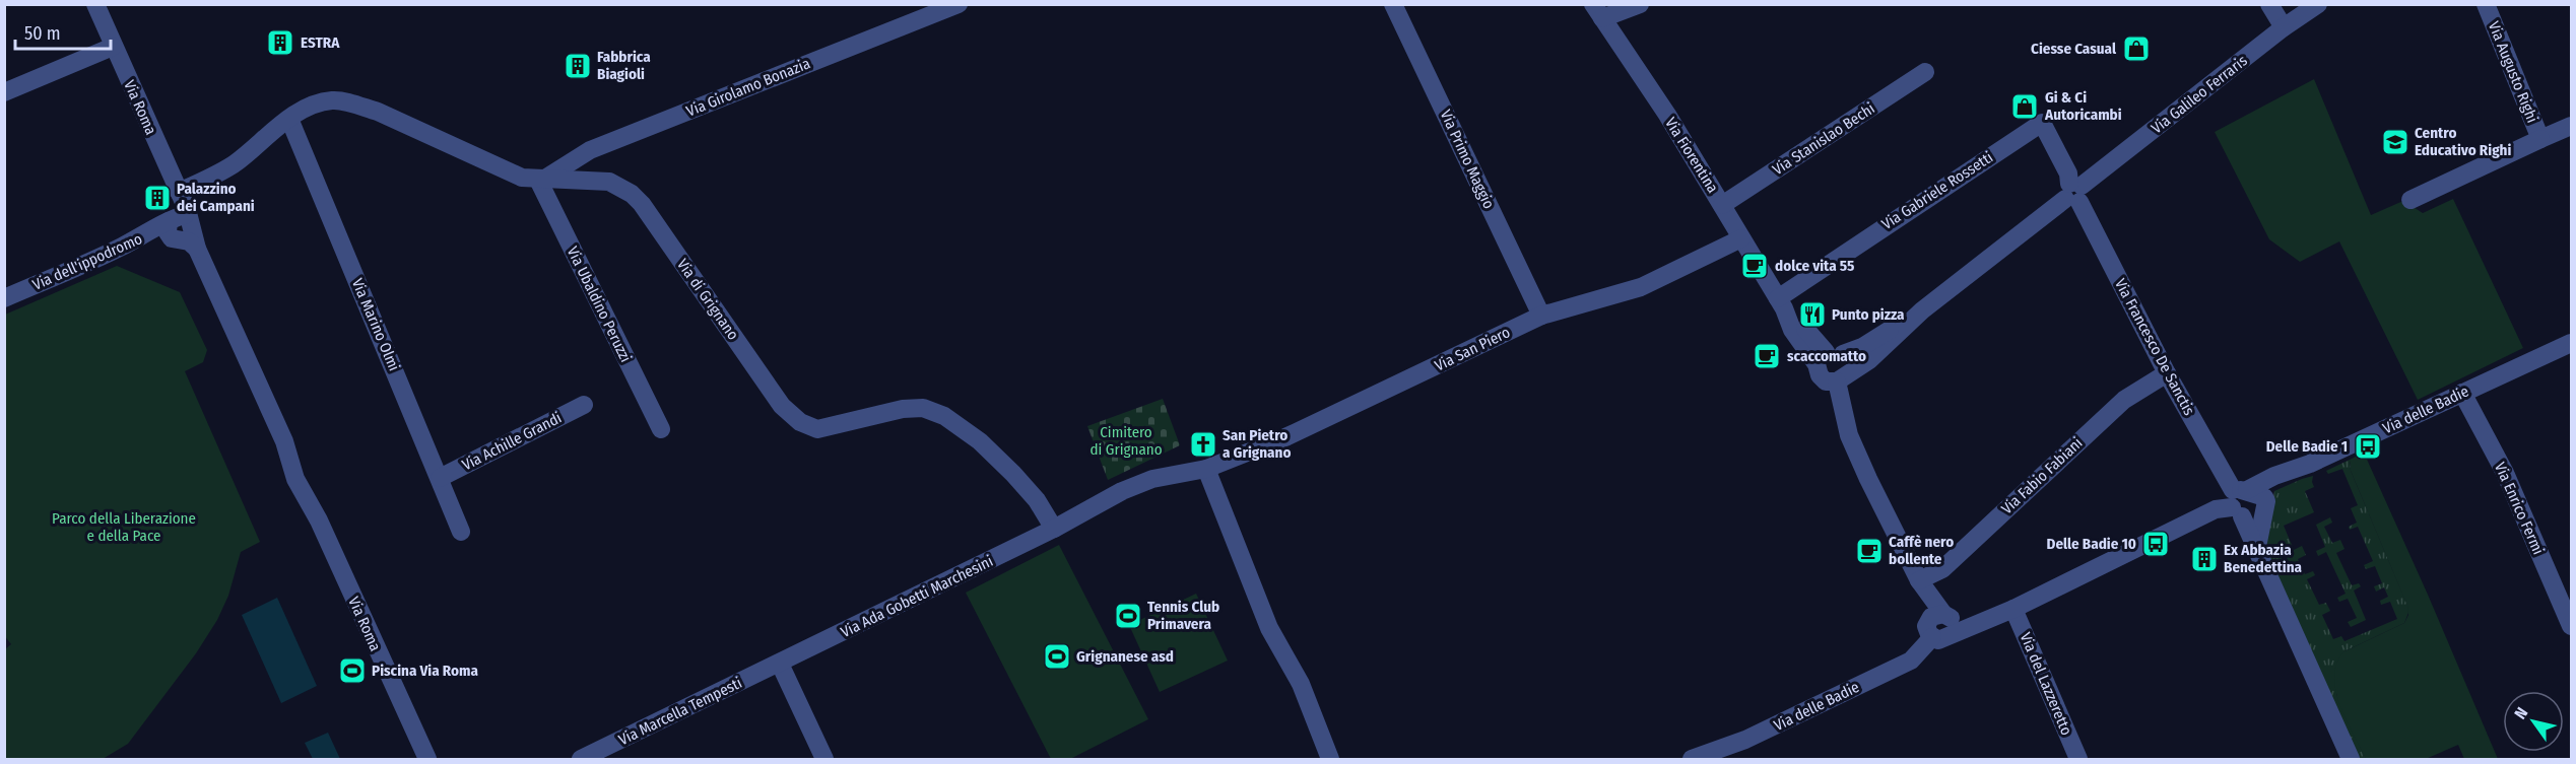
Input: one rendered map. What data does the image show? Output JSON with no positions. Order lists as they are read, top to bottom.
{
  "streets": {
    "street": [
      "Via Augusto Righi",
      "Via Girolamo Bonazia",
      "Via Galileo Ferraris",
      "Via Roma",
      "Via Stanislao Bechi",
      "Via Fiorentina",
      "Via Primo Maggio",
      "Via Gabriele Rossetti",
      "Via dell'ippodromo",
      "Via di Grignano",
      "Via Ubaldino Peruzzi",
      "Via Marino Olmi",
      "Via Francesco De Sanctis",
      "Via San Piero",
      "Via delle Badie",
      "Via Achille Grandi",
      "Via Fabio Fabiani",
      "Via Enrico Fermi",
      "Via Ada Gobetti Marchesini",
      "Via del Lazzeretto",
      "Via Marcella Tempesti"
    ]
  },
  "crossings": [
    ["Via Girolamo Bonazia", "Via di Grignano"],
    ["Via Girolamo Bonazia", "Via Ubaldino Peruzzi"],
    ["Via Galileo Ferraris", "Via Fiorentina"],
    ["Via Galileo Ferraris", "Via Gabriele Rossetti"],
    ["Via Galileo Ferraris", "Via Francesco De Sanctis"],
    ["Via Roma", "Via dell'ippodromo"],
    ["Via Roma", "Via di Grignano"],
    ["Via Stanislao Bechi", "Via Fiorentina"],
    ["Via Fiorentina", "Via Gabriele Rossetti"],
    ["Via Fiorentina", "Via San Piero"],
    ["Via Fiorentina", "Via delle Badie"],
    ["Via Fiorentina", "Via Fabio Fabiani"],
    ["Via Primo Maggio", "Via San Piero"],
    ["Via Gabriele Rossetti", "Via Francesco De Sanctis"],
    ["Via di Grignano", "Via Ubaldino Peruzzi"],
    ["Via di Grignano", "Via Marino Olmi"],
    ["Via di Grignano", "Via Ada Gobetti Marchesini"],
    ["Via Marino Olmi", "Via Achille Grandi"],
    ["Via Francesco De Sanctis", "Via delle Badie"],
    ["Via Francesco De Sanctis", "Via Fabio Fabiani"],
    ["Via delle Badie", "Via Enrico Fermi"],
    ["Via delle Badie", "Via del Lazzeretto"],
    ["Via Ada Gobetti Marchesini", "Via Marcella Tempesti"]
  ],
  "parks": ["Cimitero di Grignano", "Parco della Liberazione e della Pace"],
  "places": {
    "building": [
      "ESTRA",
      "Fabbrica Biagioli",
      "Palazzino dei Campani",
      "Ex Abbazia Benedettina"
    ],
    "shop": ["Ciesse Casual", "Gi & Ci Autoricambi"],
    "school or university": ["Centro Educativo Righi"],
    "cafe": ["dolce vita 55", "scaccomatto", "Caffè nero bollente"],
    "restaurant": ["Punto pizza"],
    "church": ["San Pietro a Grignano"],
    "bus stop": ["Delle Badie 1", "Delle Badie 10"],
    "sports": ["Tennis Club Primavera", "Grignanese asd", "Piscina Via Roma"]
  },
  "scale_bar": "50 m",
  "north": "top left"
}
